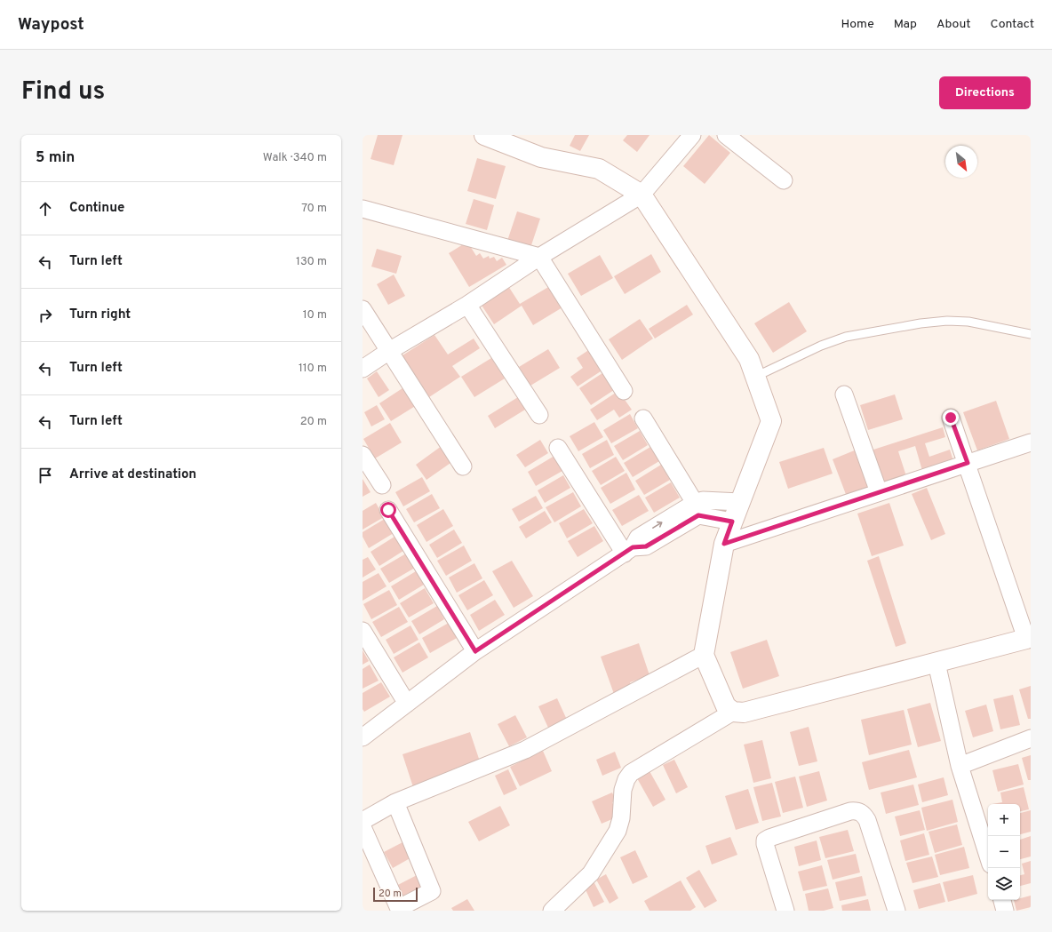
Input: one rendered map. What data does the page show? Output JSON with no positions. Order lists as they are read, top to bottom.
{
  "scale_bar": "20 m",
  "north": "bottom right",
  "page": {
    "header": "Waypost",
    "nav": [
      "Home",
      "Map",
      "About",
      "Contact"
    ],
    "title": "Find us",
    "buttons": "Directions",
    "heading": ["5 min", "Walk · 340 m"],
    "list": [
      ["Continue", "70 m"],
      ["Turn left", "130 m"],
      ["Turn right", "10 m"],
      ["Turn left", "110 m"],
      ["Turn left", "20 m"],
      "Arrive at destination"
    ],
    "map_buttons": ["+", "−"],
    "scale": "20 m"
  }
}
